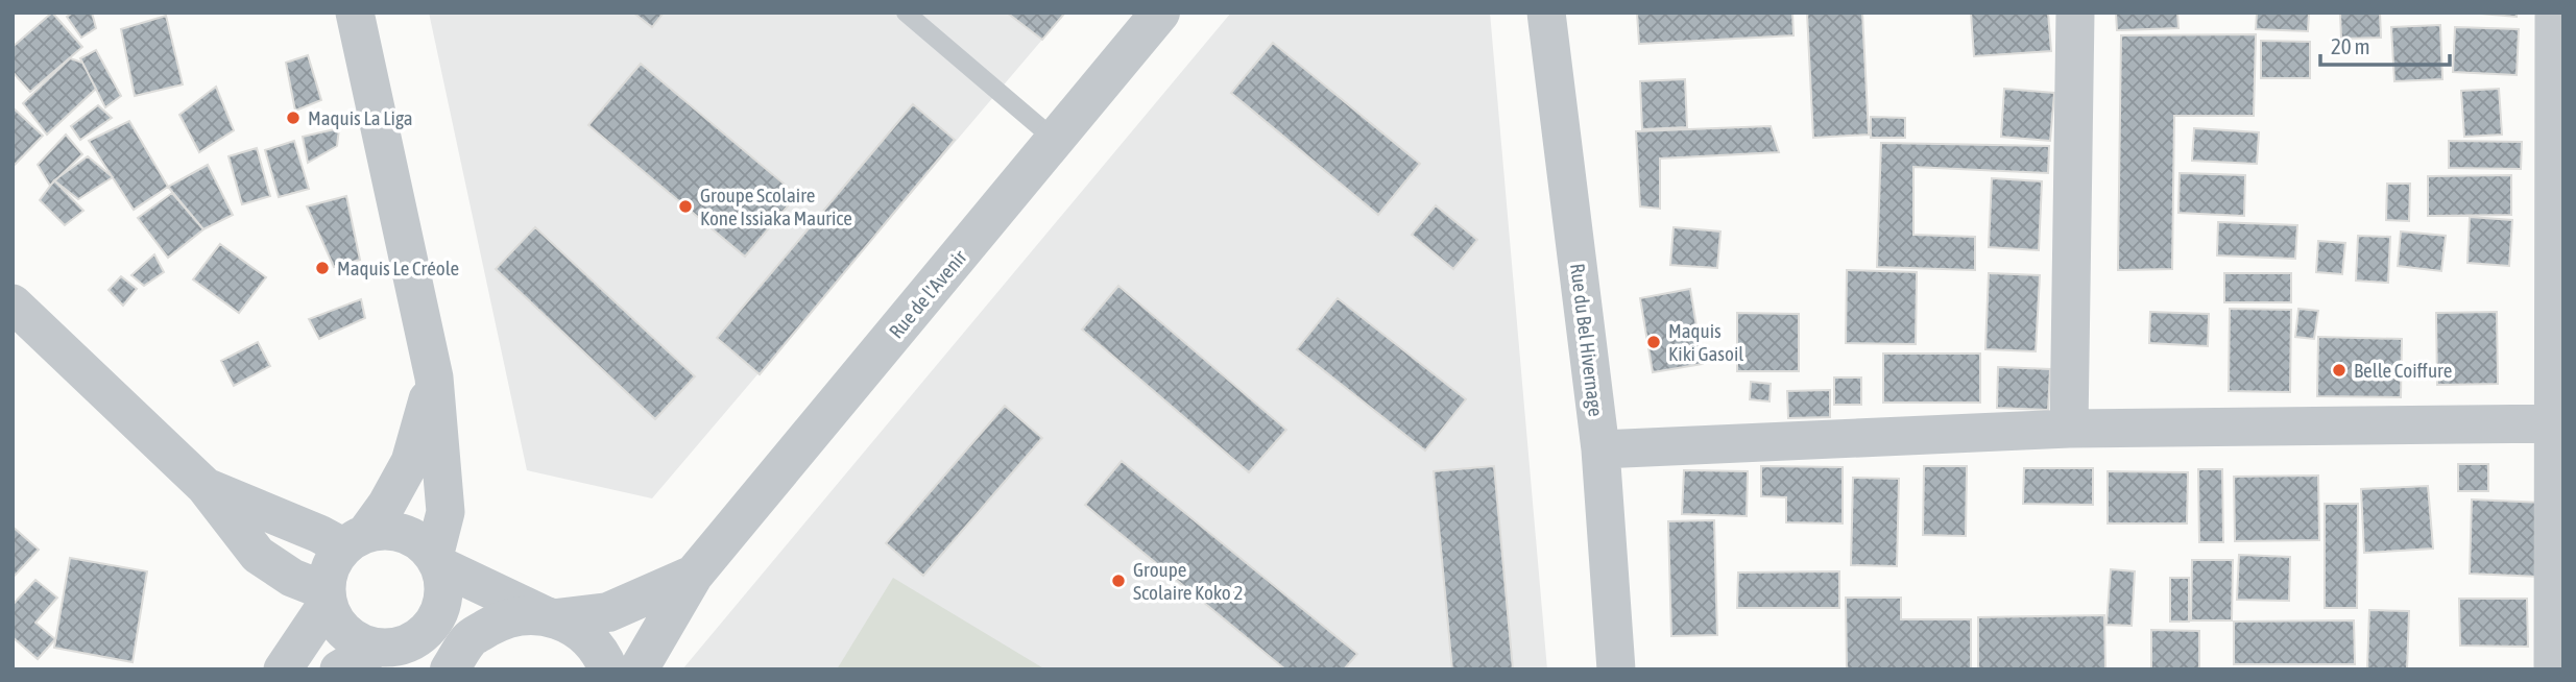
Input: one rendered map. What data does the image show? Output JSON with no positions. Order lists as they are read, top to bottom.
{
  "streets": {
    "street": ["Rue de l'Avenir", "Rue du Bel Hivernage"]
  },
  "places": [
    "Maquis La Liga",
    "Groupe Scolaire Kone Issiaka Maurice",
    "Maquis Le Créole",
    "Maquis Kiki Gasoil",
    "Belle Coiffure",
    "Groupe Scolaire Koko 2"
  ],
  "scale_bar": "20 m"
}
